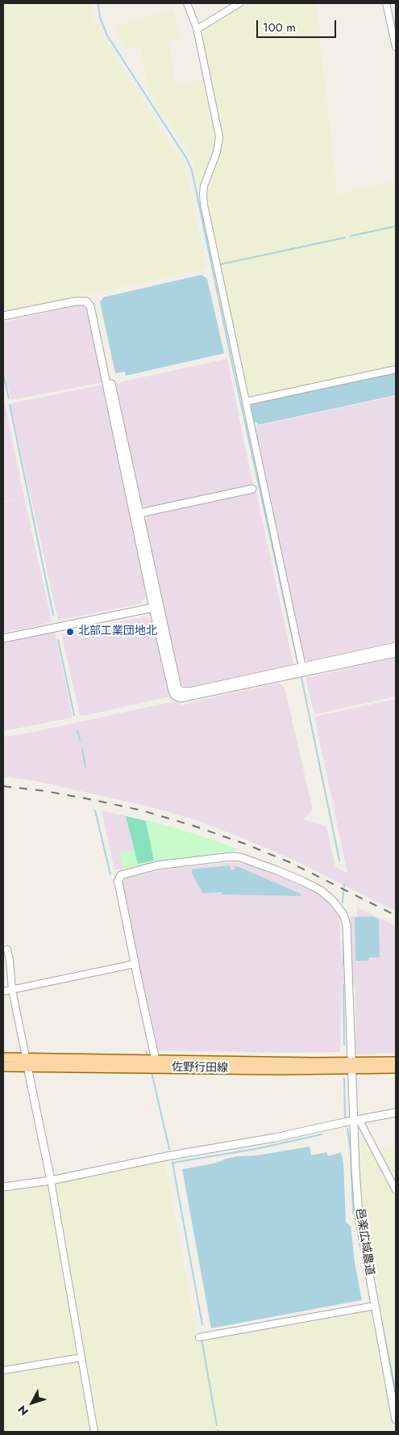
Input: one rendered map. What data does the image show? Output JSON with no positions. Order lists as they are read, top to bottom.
{
  "streets": {
    "main road": ["佐野行田線"],
    "street": ["邑楽広域農道"]
  },
  "crossings": [
    ["佐野行田線", "邑楽広域農道"]
  ],
  "places": ["北部工業団地北"],
  "scale_bar": "100 m",
  "north": "bottom left"
}
